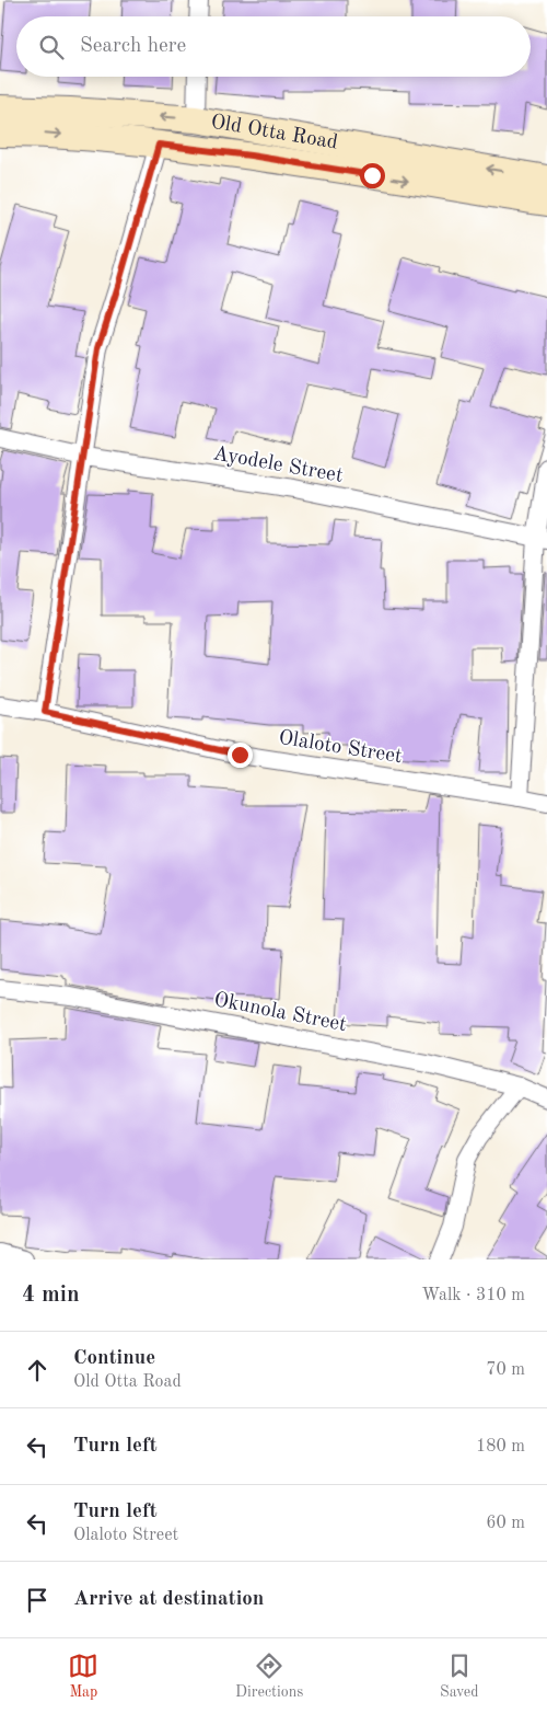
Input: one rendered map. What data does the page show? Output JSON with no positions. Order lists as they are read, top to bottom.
{
  "streets": {
    "street": [
      "Old Otta Road",
      "Ayodele Street",
      "Olaloto Street",
      "Okunola Street"
    ]
  },
  "page": {
    "search": "Search here",
    "heading": ["4 min", "Walk · 310 m"],
    "list": [
      ["Continue", "Old Otta Road", "70 m"],
      ["Turn left", "180 m"],
      ["Turn left", "Olaloto Street", "60 m"],
      "Arrive at destination"
    ],
    "nav": ["Map", "Directions", "Saved"]
  }
}
